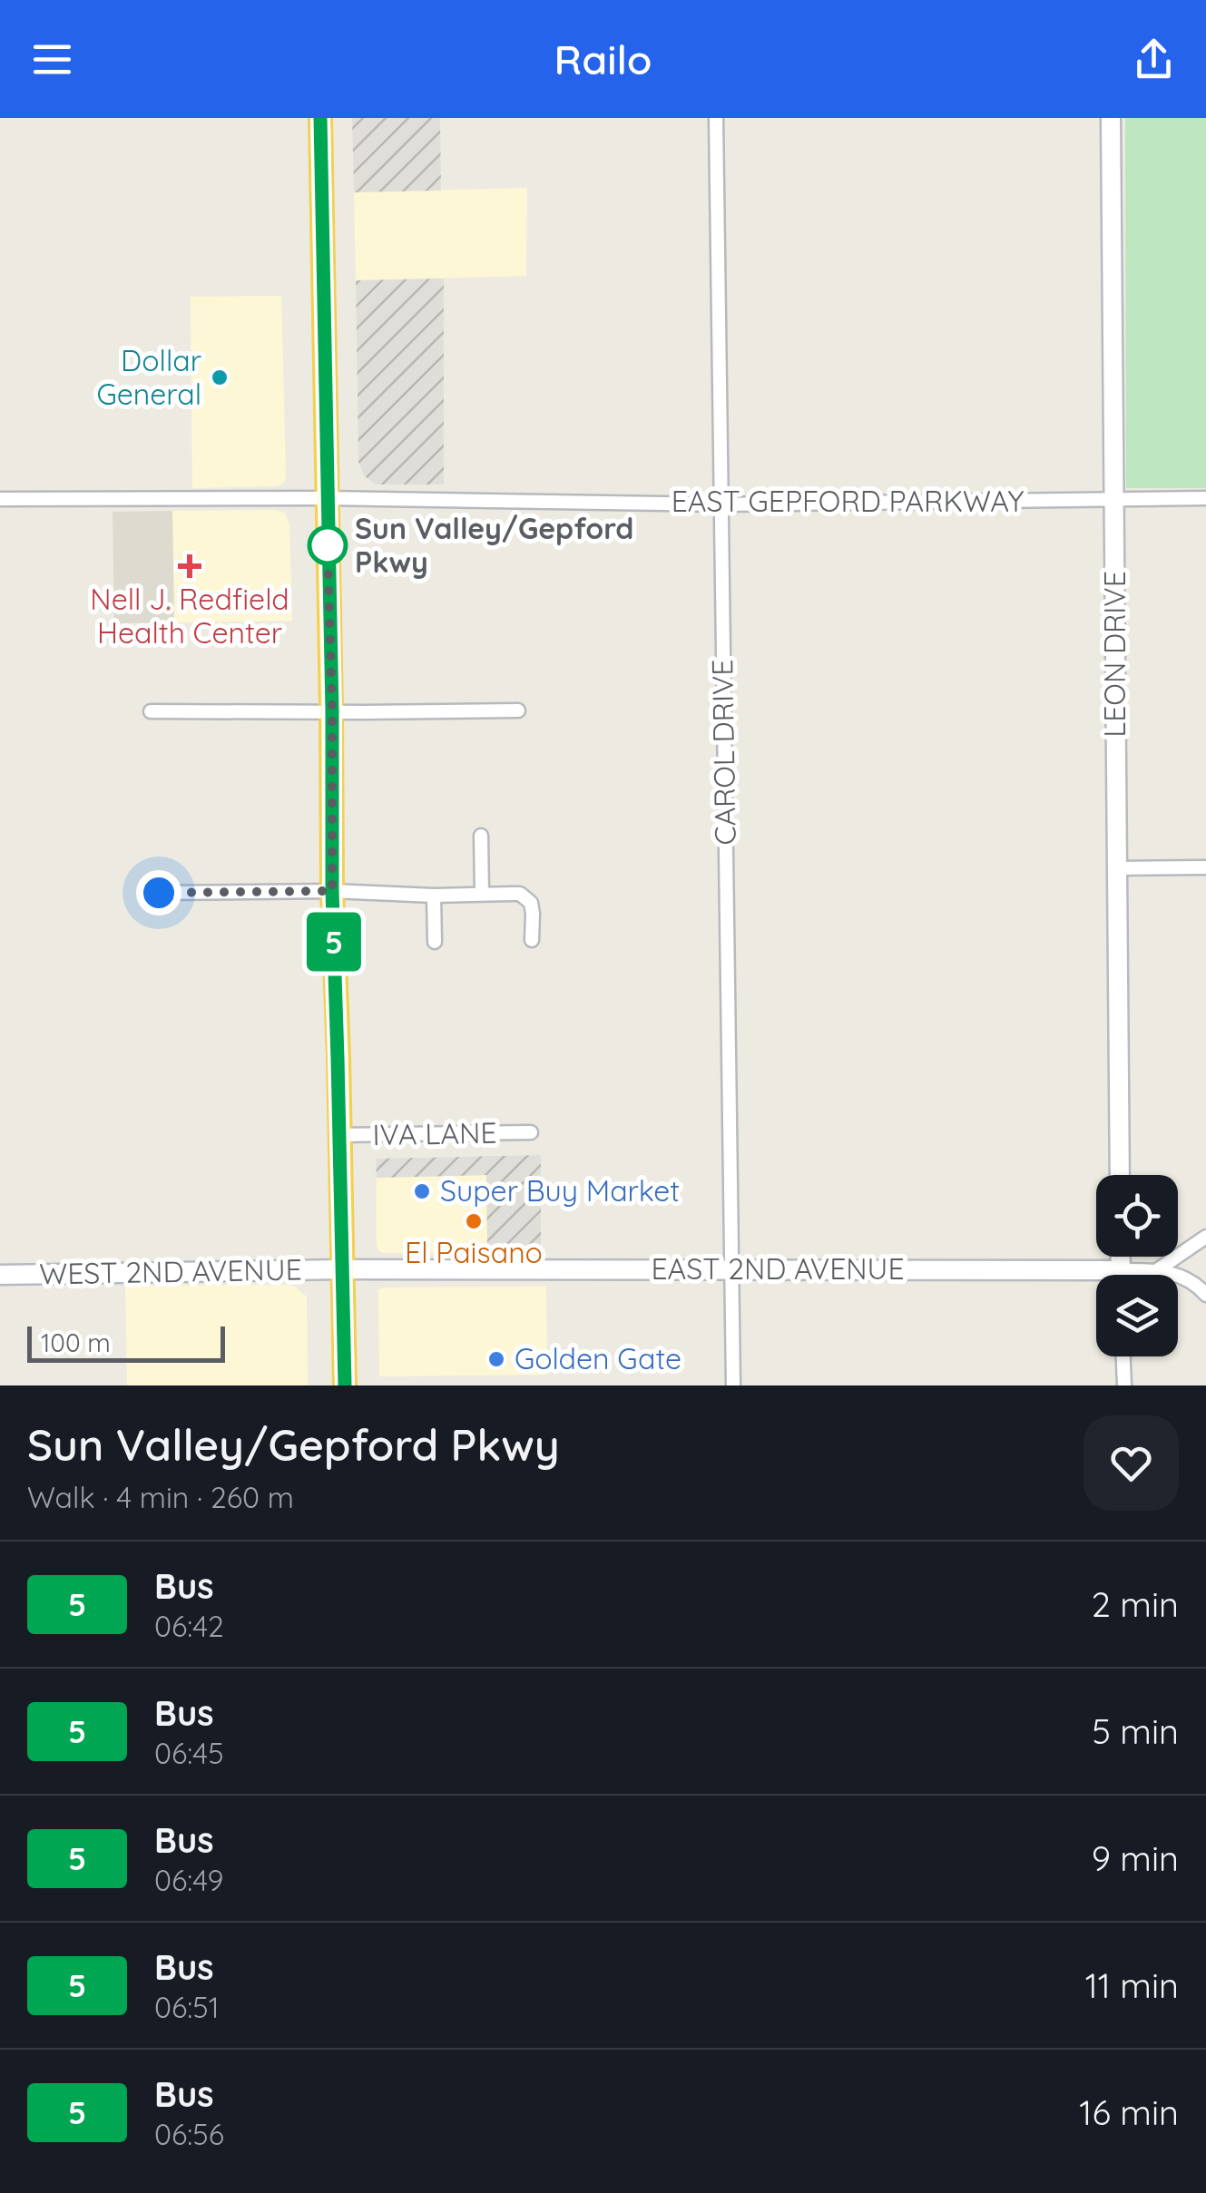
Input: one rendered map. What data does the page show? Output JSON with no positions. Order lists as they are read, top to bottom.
{
  "streets": {
    "street": [
      "EAST GEPFORD PARKWAY",
      "LEON DRIVE",
      "CAROL DRIVE",
      "IVA LANE",
      "EAST 2ND AVENUE",
      "WEST 2ND AVENUE"
    ]
  },
  "crossings": [
    ["EAST GEPFORD PARKWAY", "LEON DRIVE"],
    ["EAST GEPFORD PARKWAY", "CAROL DRIVE"],
    ["CAROL DRIVE", "EAST 2ND AVENUE"],
    ["EAST 2ND AVENUE", "WEST 2ND AVENUE"]
  ],
  "places": {
    "other": [
      "Dollar General",
      "Sun Valley/Gepford Pkwy",
      "Super Buy Market",
      "El Paisano",
      "Golden Gate"
    ],
    "health": ["Nell J. Redfield Health Center"]
  },
  "lines": ["bus line 5"],
  "scale_bar": "100 m",
  "page": {
    "header": "Railo",
    "on_map": "5",
    "scale": "100 m",
    "heading": ["Sun Valley/Gepford Pkwy", "Walk · 4 min · 260 m"],
    "list": [
      {
        "mark": "5",
        "name": "Bus",
        "note": "06:42",
        "value": "2 min"
      },
      {
        "mark": "5",
        "name": "Bus",
        "note": "06:45",
        "value": "5 min"
      },
      {
        "mark": "5",
        "name": "Bus",
        "note": "06:49",
        "value": "9 min"
      },
      {
        "mark": "5",
        "name": "Bus",
        "note": "06:51",
        "value": "11 min"
      },
      {
        "mark": "5",
        "name": "Bus",
        "note": "06:56",
        "value": "16 min"
      }
    ]
  }
}
